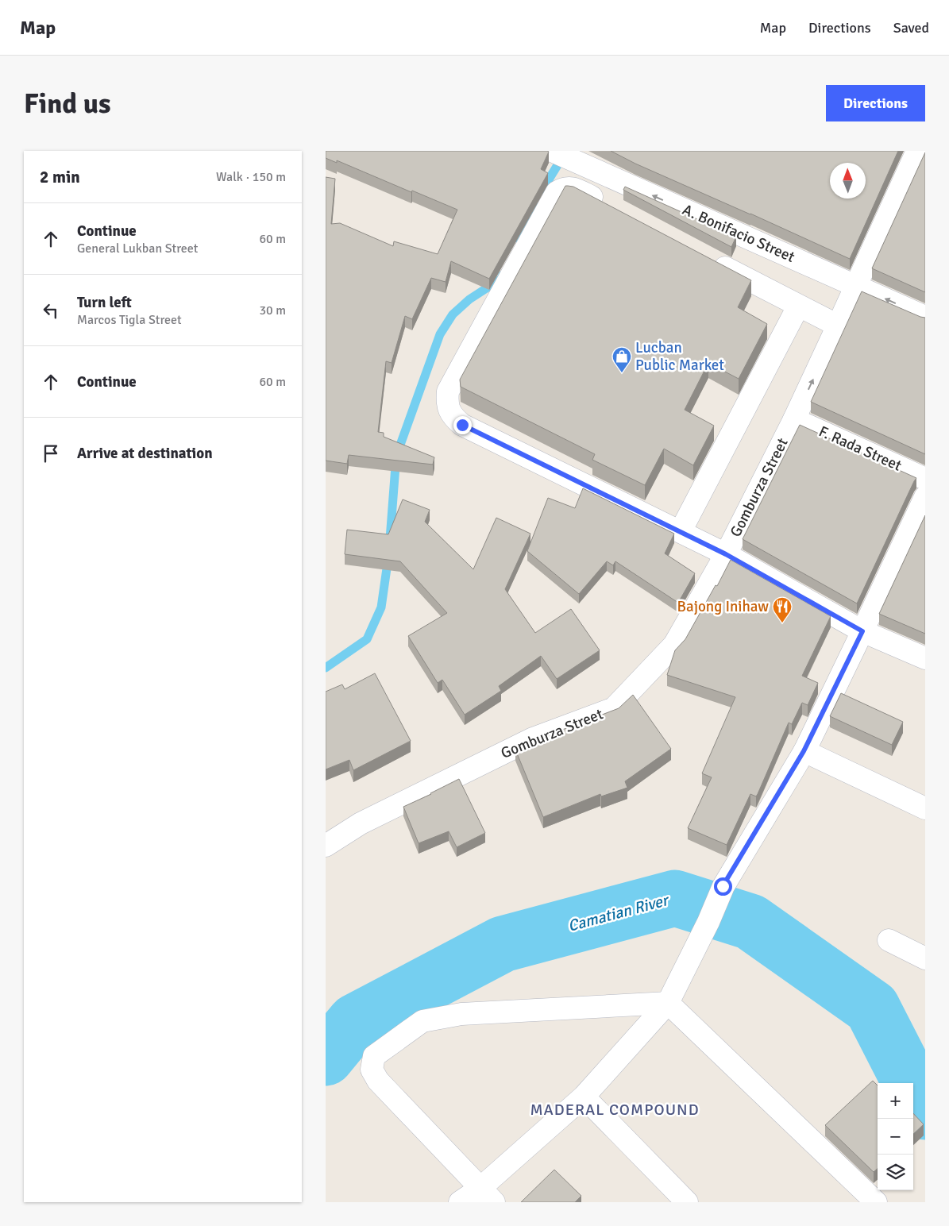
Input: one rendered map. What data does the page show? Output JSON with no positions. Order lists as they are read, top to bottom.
{
  "streets": {
    "street": ["A. Bonifacio Street", "F. Rada Street", "Gomburza Street"]
  },
  "crossings": [
    ["A. Bonifacio Street", "Gomburza Street"],
    ["F. Rada Street", "Gomburza Street"]
  ],
  "districts": ["MADERAL COMPOUND"],
  "water": ["Camatian River"],
  "places": {
    "shop": ["Lucban Public Market"],
    "restaurant": ["Bajong Inihaw"]
  },
  "north": "top",
  "page": {
    "header": "Map",
    "nav": ["Map", "Directions", "Saved"],
    "buttons": "Directions",
    "title": "Find us",
    "heading": ["2 min", "Walk · 150 m"],
    "list": [
      ["Continue", "General Lukban Street", "60 m"],
      ["Turn left", "Marcos Tigla Street", "30 m"],
      ["Continue", "60 m"],
      "Arrive at destination"
    ],
    "map_buttons": ["+", "−"]
  }
}
